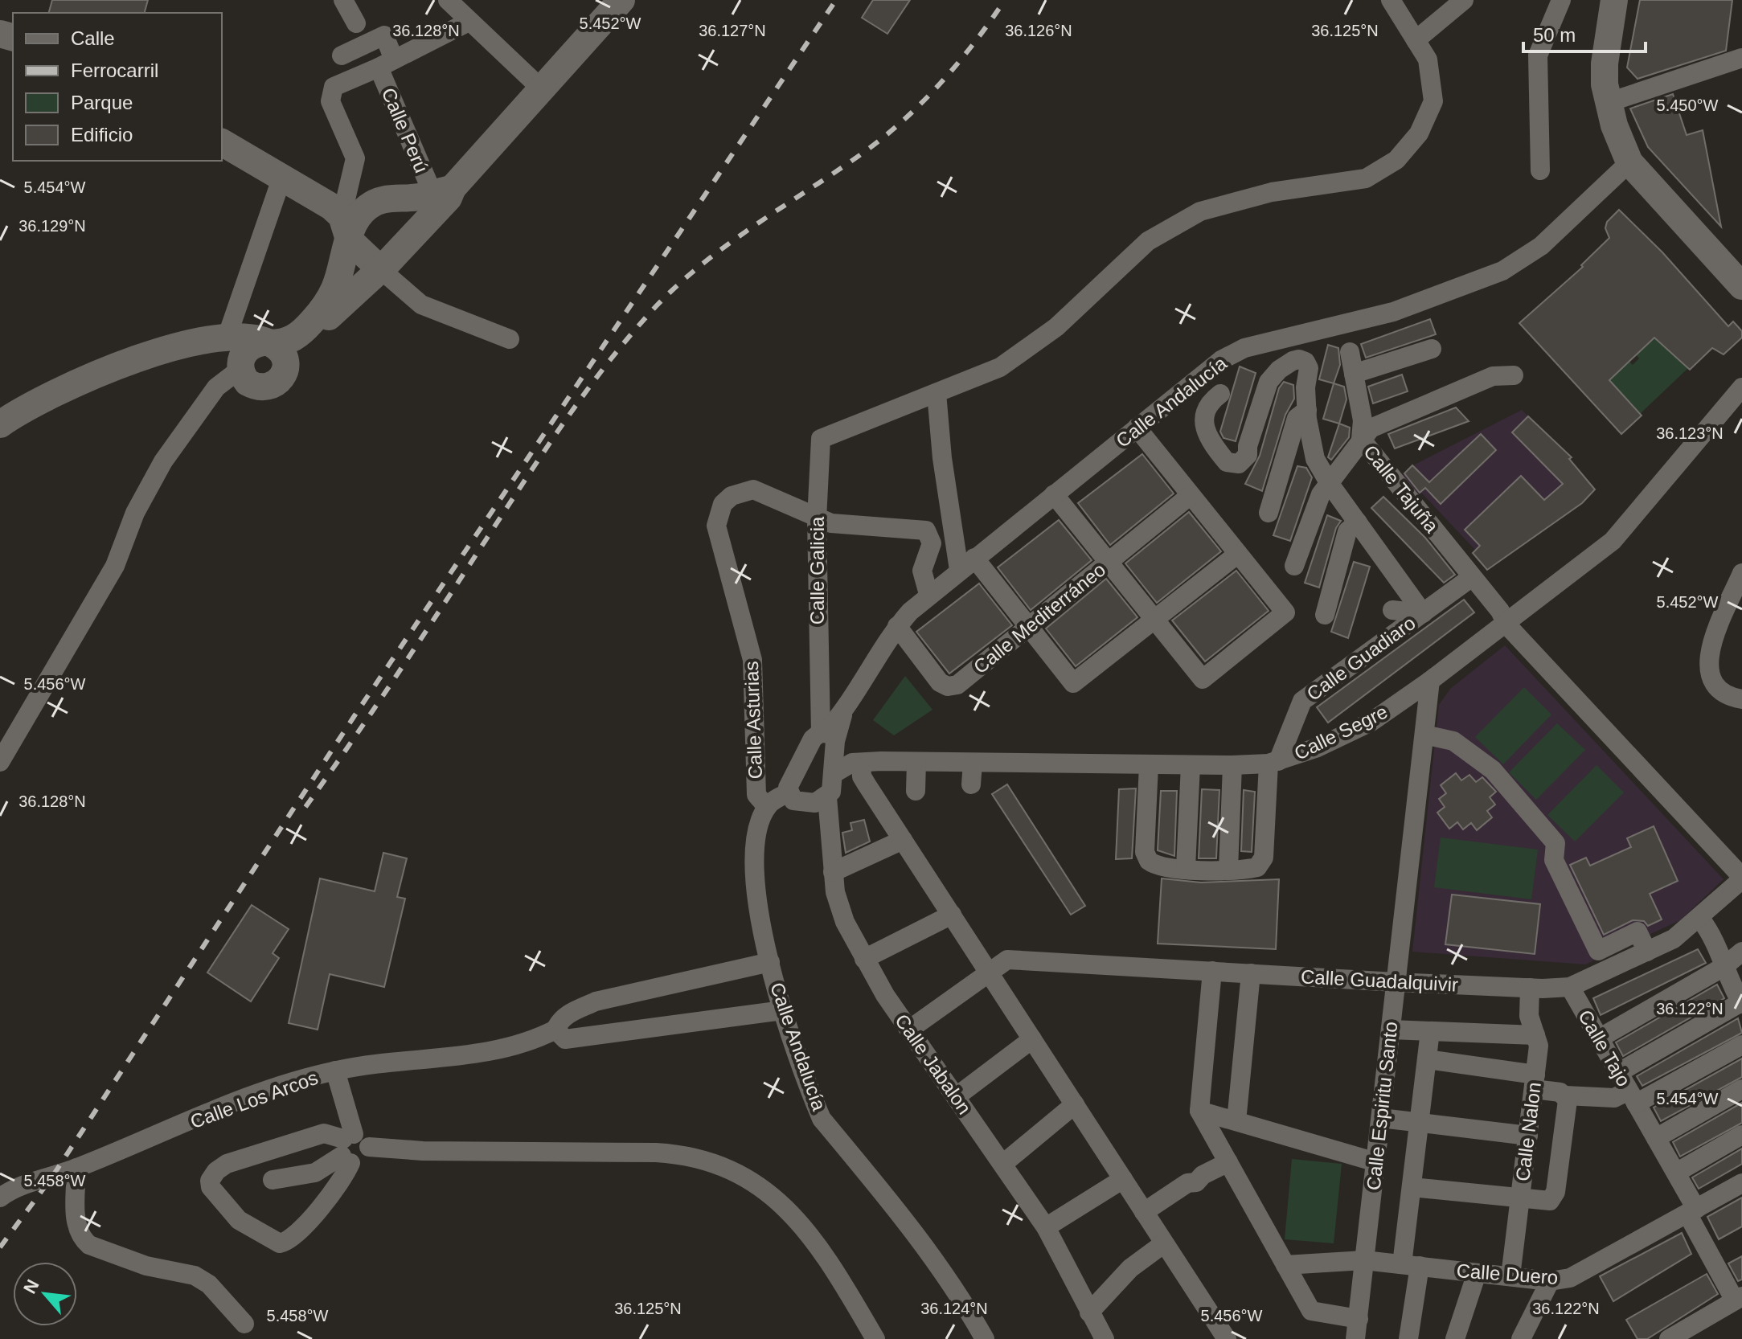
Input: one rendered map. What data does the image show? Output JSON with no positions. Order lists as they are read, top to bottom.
{
  "streets": {
    "street": [
      "Calle Perú",
      "Calle Andalucía",
      "Calle Tajuña",
      "Calle Galicia",
      "Calle Mediterráneo",
      "Calle Guadiaro",
      "Calle Asturias",
      "Calle Segre",
      "Calle Guadalquivir",
      "Calle Tajo",
      "Calle Jabalon",
      "Calle Los Arcos",
      "Calle Espiritu Santo",
      "Calle Nalon",
      "Calle Duero"
    ]
  },
  "crossings": [
    ["Calle Andalucía", "Calle Galicia"],
    ["Calle Andalucía", "Calle Mediterráneo"],
    ["Calle Andalucía", "Calle Asturias"],
    ["Calle Andalucía", "Calle Segre"],
    ["Calle Andalucía", "Calle Los Arcos"],
    ["Calle Tajuña", "Calle Guadiaro"],
    ["Calle Tajuña", "Calle Segre"],
    ["Calle Tajuña", "Calle Guadalquivir"],
    ["Calle Galicia", "Calle Asturias"],
    ["Calle Galicia", "Calle Segre"],
    ["Calle Galicia", "Calle Guadalquivir"],
    ["Calle Guadiaro", "Calle Segre"],
    ["Calle Segre", "Calle Jabalon"],
    ["Calle Segre", "Calle Espiritu Santo"],
    ["Calle Guadalquivir", "Calle Tajo"],
    ["Calle Guadalquivir", "Calle Jabalon"],
    ["Calle Guadalquivir", "Calle Espiritu Santo"],
    ["Calle Guadalquivir", "Calle Nalon"],
    ["Calle Tajo", "Calle Duero"],
    ["Calle Espiritu Santo", "Calle Duero"],
    ["Calle Nalon", "Calle Duero"]
  ],
  "legend": [
    "Calle",
    "Ferrocarril",
    "Parque",
    "Edificio"
  ],
  "scale_bar": "50 m",
  "north": "top left",
  "coordinates": [
    "5.452°W",
    "36.128°N",
    "36.127°N",
    "36.126°N",
    "36.125°N",
    "5.450°W",
    "5.454°W",
    "36.129°N",
    "36.123°N",
    "5.456°W",
    "36.122°N",
    "5.458°W",
    "36.124°N"
  ]
}
